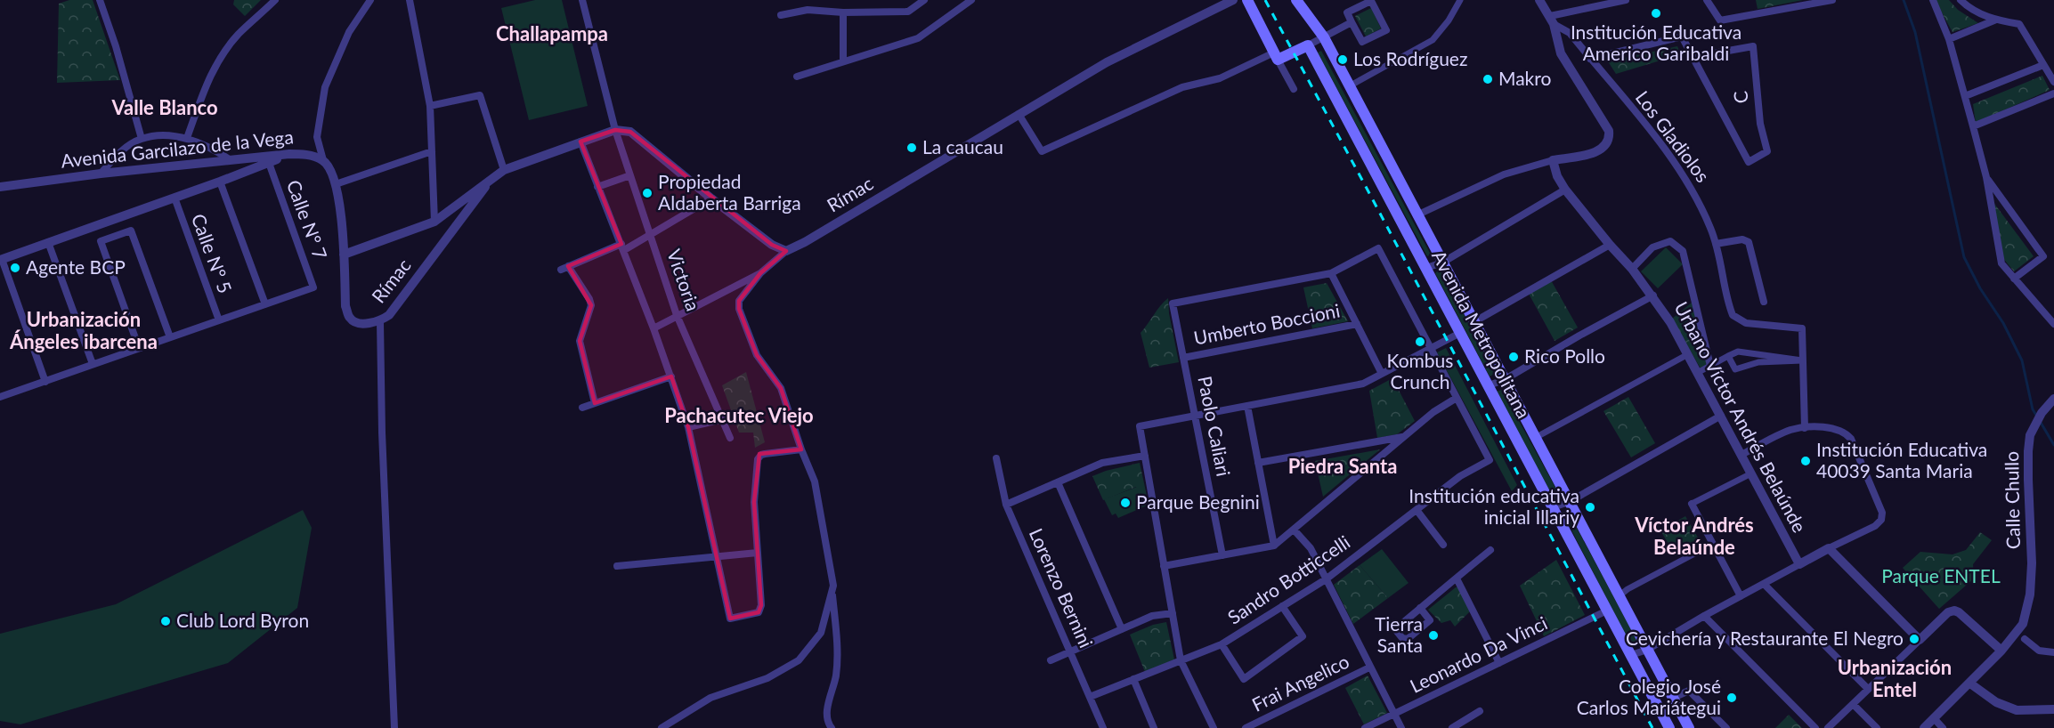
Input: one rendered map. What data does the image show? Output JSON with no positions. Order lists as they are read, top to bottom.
{
  "streets": {
    "main road": ["Avenida Metropolitana"],
    "street": [
      "C",
      "Los Gladiolos",
      "Avenida Garcilazo de la Vega",
      "Rímac",
      "Calle N° 7",
      "Calle N° 5",
      "Victoria",
      "Umberto Boccioni",
      "Urbano Víctor Andrés Belaúnde",
      "Paolo Caliari",
      "Calle Chullo",
      "Sandro Botticcelli",
      "Lorenzo Bernini",
      "Leonardo Da Vinci",
      "Frai Angelico"
    ]
  },
  "crossings": [
    ["Rímac", "Victoria"],
    ["Umberto Boccioni", "Paolo Caliari"],
    ["Avenida Metropolitana", "Leonardo Da Vinci"],
    ["Sandro Botticcelli", "Lorenzo Bernini"]
  ],
  "districts": [
    "Challapampa",
    "Valle Blanco",
    "Urbanización Ángeles ibarcena",
    "Pachacutec Viejo",
    "Piedra Santa",
    "Víctor Andrés Belaúnde",
    "Urbanización Entel"
  ],
  "parks": ["Parque ENTEL"],
  "places": [
    "Institución Educativa Americo Garibaldi",
    "Los Rodríguez",
    "Makro",
    "La caucau",
    "Propiedad Aldaberta Barriga",
    "Agente BCP",
    "Kombus Crunch",
    "Rico Pollo",
    "Institución Educativa 40039 Santa Maria",
    "Parque Begnini",
    "Institución educativa inicial Illariy",
    "Club Lord Byron",
    "Tierra Santa",
    "Cevichería y Restaurante El Negro",
    "Colegio José Carlos Mariátegui"
  ]
}
